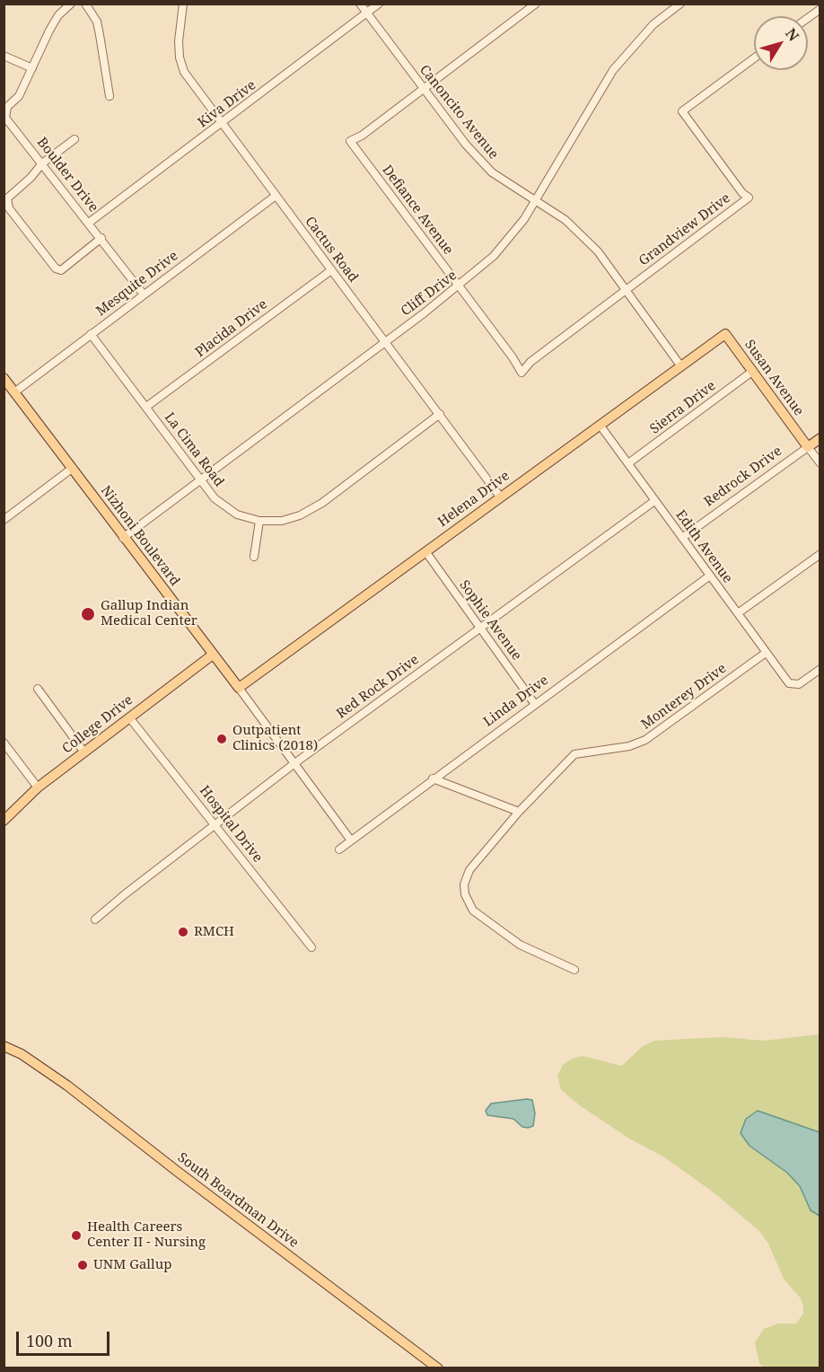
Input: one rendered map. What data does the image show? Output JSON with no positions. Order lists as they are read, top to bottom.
{
  "streets": {
    "main road": [
      "Susan Avenue",
      "Redrock Drive",
      "Helena Drive",
      "Nizhoni Boulevard",
      "College Drive",
      "South Boardman Drive"
    ],
    "street": [
      "Kiva Drive",
      "Canoncito Avenue",
      "Boulder Drive",
      "Defiance Avenue",
      "Grandview Drive",
      "Cactus Road",
      "Mesquite Drive",
      "Cliff Drive",
      "Placida Drive",
      "Sierra Drive",
      "La Cima Road",
      "Edith Avenue",
      "Sophie Avenue",
      "Red Rock Drive",
      "Monterey Drive",
      "Linda Drive",
      "Hospital Drive"
    ]
  },
  "crossings": [
    ["Kiva Drive", "Canoncito Avenue"],
    ["Kiva Drive", "Boulder Drive"],
    ["Kiva Drive", "Cactus Road"],
    ["Canoncito Avenue", "Defiance Avenue"],
    ["Canoncito Avenue", "Grandview Drive"],
    ["Canoncito Avenue", "Cliff Drive"],
    ["Canoncito Avenue", "Helena Drive"],
    ["Boulder Drive", "Mesquite Drive"],
    ["Defiance Avenue", "Grandview Drive"],
    ["Defiance Avenue", "Cliff Drive"],
    ["Cactus Road", "Mesquite Drive"],
    ["Cactus Road", "Cliff Drive"],
    ["Cactus Road", "Placida Drive"],
    ["Cactus Road", "La Cima Road"],
    ["Cactus Road", "Helena Drive"],
    ["Mesquite Drive", "La Cima Road"],
    ["Mesquite Drive", "Nizhoni Boulevard"],
    ["Cliff Drive", "La Cima Road"],
    ["Cliff Drive", "Nizhoni Boulevard"],
    ["Placida Drive", "La Cima Road"],
    ["Susan Avenue", "Sierra Drive"],
    ["Susan Avenue", "Redrock Drive"],
    ["Susan Avenue", "Helena Drive"],
    ["Sierra Drive", "Edith Avenue"],
    ["Redrock Drive", "Edith Avenue"],
    ["Helena Drive", "Nizhoni Boulevard"],
    ["Helena Drive", "Edith Avenue"],
    ["Helena Drive", "Sophie Avenue"],
    ["Nizhoni Boulevard", "Red Rock Drive"],
    ["Nizhoni Boulevard", "Linda Drive"],
    ["Nizhoni Boulevard", "College Drive"],
    ["Edith Avenue", "Red Rock Drive"],
    ["Edith Avenue", "Monterey Drive"],
    ["Edith Avenue", "Linda Drive"],
    ["Sophie Avenue", "Red Rock Drive"],
    ["Sophie Avenue", "Linda Drive"],
    ["Red Rock Drive", "Hospital Drive"],
    ["College Drive", "Hospital Drive"]
  ],
  "places": [
    "Gallup Indian Medical Center",
    "Outpatient Clinics (2018)",
    "RMCH",
    "Health Careers Center II - Nursing",
    "UNM Gallup"
  ],
  "scale_bar": "100 m",
  "north": "top right"
}
